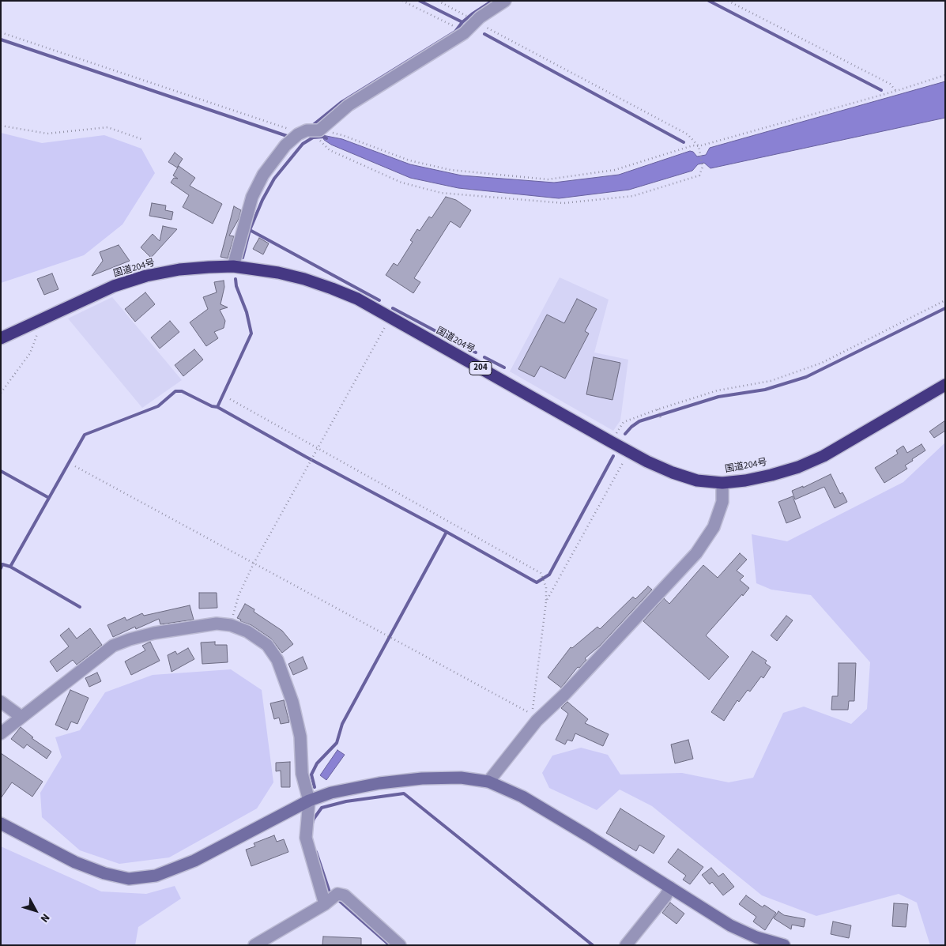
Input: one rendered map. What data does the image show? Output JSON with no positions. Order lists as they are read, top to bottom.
{
  "streets": {
    "highway": ["国道204号", "204"]
  },
  "north": "bottom right"
}
